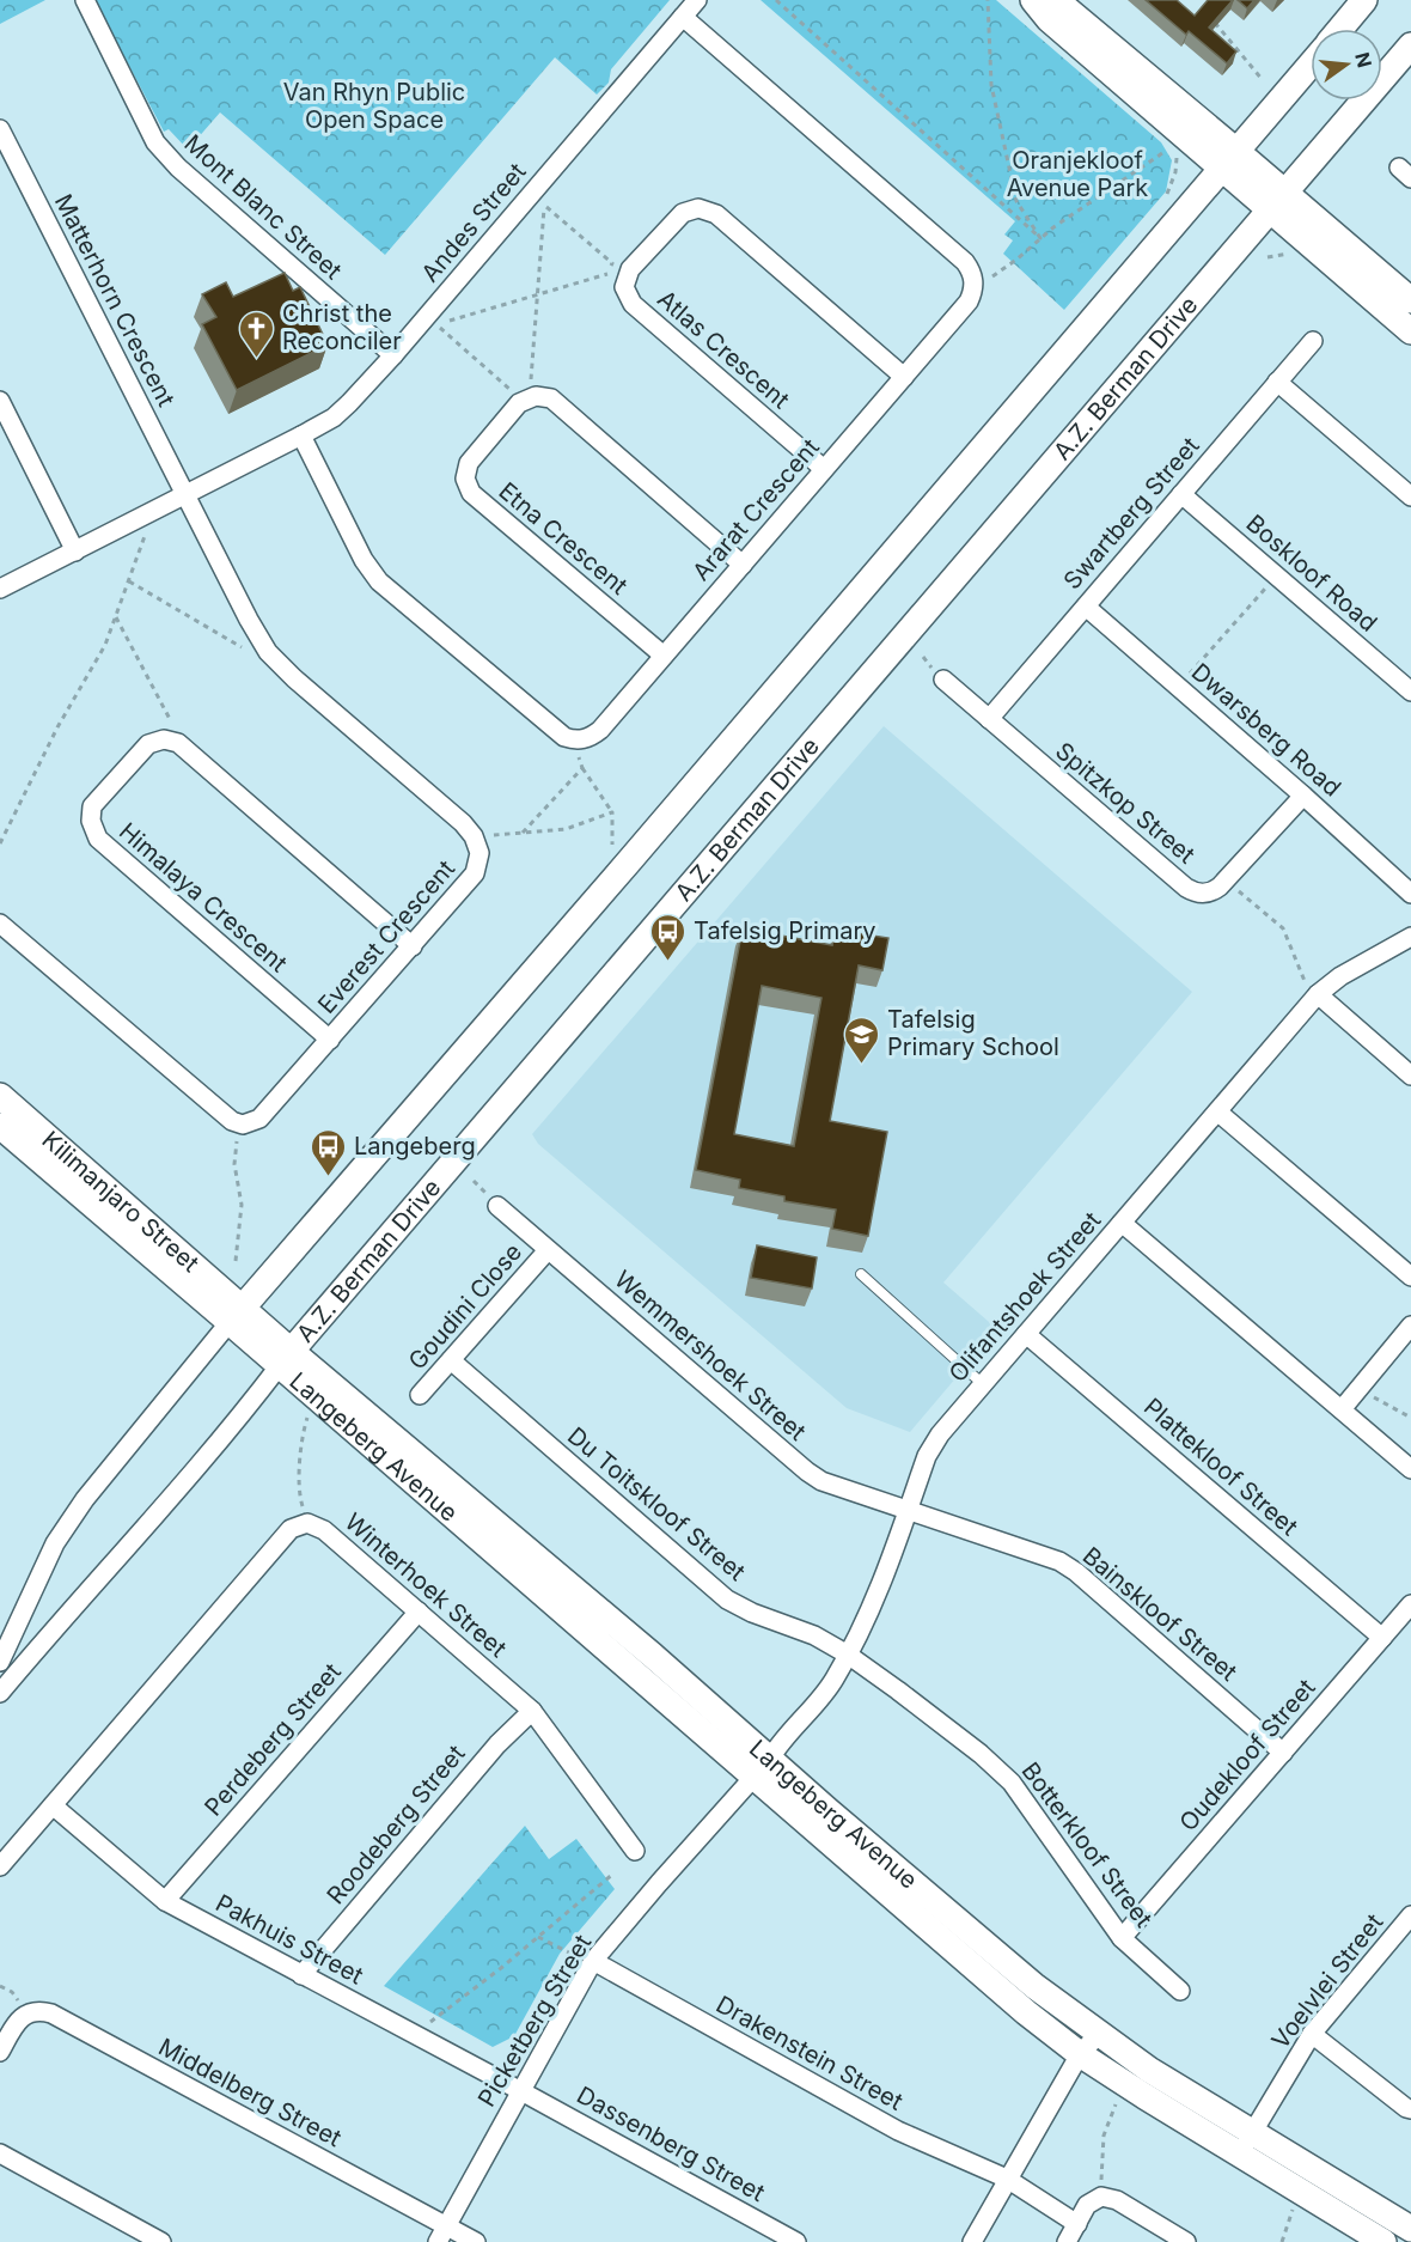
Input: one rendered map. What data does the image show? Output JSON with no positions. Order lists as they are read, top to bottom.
{
  "streets": {
    "street": [
      "Mont Blanc Street",
      "Andes Street",
      "Matterhorn Crescent",
      "Atlas Crescent",
      "A.Z. Berman Drive",
      "Ararat Crescent",
      "Swartberg Street",
      "Etna Crescent",
      "Boskloof Road",
      "Dwarsberg Road",
      "Spitzkop Street",
      "Himalaya Crescent",
      "Everest Crescent",
      "Kilimanjaro Street",
      "Olifantshoek Street",
      "Goudini Close",
      "Wemmershoek Street",
      "Langeberg Avenue",
      "Plattekloof Street",
      "Du Toitskloof Street",
      "Winterhoek Street",
      "Bainskloof Street",
      "Perdeberg Street",
      "Oudekloof Street",
      "Roodeberg Street",
      "Botterkloof Street",
      "Pakhuis Street",
      "Voelvlei Street",
      "Picketberg Street",
      "Drakenstein Street",
      "Middelberg Street",
      "Dassenberg Street"
    ]
  },
  "crossings": [
    ["Mont Blanc Street", "Andes Street"],
    ["Andes Street", "Matterhorn Crescent"],
    ["Andes Street", "Everest Crescent"],
    ["Matterhorn Crescent", "Everest Crescent"],
    ["Atlas Crescent", "Ararat Crescent"],
    ["A.Z. Berman Drive", "Langeberg Avenue"],
    ["Ararat Crescent", "Etna Crescent"],
    ["Swartberg Street", "Boskloof Road"],
    ["Swartberg Street", "Dwarsberg Road"],
    ["Swartberg Street", "Spitzkop Street"],
    ["Himalaya Crescent", "Everest Crescent"],
    ["Kilimanjaro Street", "Langeberg Avenue"],
    ["Olifantshoek Street", "Wemmershoek Street"],
    ["Olifantshoek Street", "Langeberg Avenue"],
    ["Olifantshoek Street", "Plattekloof Street"],
    ["Olifantshoek Street", "Du Toitskloof Street"],
    ["Olifantshoek Street", "Bainskloof Street"],
    ["Olifantshoek Street", "Botterkloof Street"],
    ["Olifantshoek Street", "Picketberg Street"],
    ["Goudini Close", "Wemmershoek Street"],
    ["Goudini Close", "Du Toitskloof Street"],
    ["Wemmershoek Street", "Bainskloof Street"],
    ["Langeberg Avenue", "Voelvlei Street"],
    ["Langeberg Avenue", "Picketberg Street"],
    ["Plattekloof Street", "Oudekloof Street"],
    ["Du Toitskloof Street", "Botterkloof Street"],
    ["Winterhoek Street", "Perdeberg Street"],
    ["Winterhoek Street", "Roodeberg Street"],
    ["Winterhoek Street", "Pakhuis Street"],
    ["Bainskloof Street", "Oudekloof Street"],
    ["Perdeberg Street", "Pakhuis Street"],
    ["Oudekloof Street", "Botterkloof Street"],
    ["Roodeberg Street", "Pakhuis Street"],
    ["Pakhuis Street", "Picketberg Street"],
    ["Pakhuis Street", "Dassenberg Street"],
    ["Picketberg Street", "Drakenstein Street"],
    ["Picketberg Street", "Middelberg Street"],
    ["Picketberg Street", "Dassenberg Street"]
  ],
  "parks": ["Van Rhyn Public Open Space", "Oranjekloof Avenue Park"],
  "places": {
    "church": ["Christ the Reconciler"],
    "bus stop": ["Tafelsig Primary", "Langeberg"],
    "school or university": ["Tafelsig Primary School"]
  },
  "north": "right"
}
